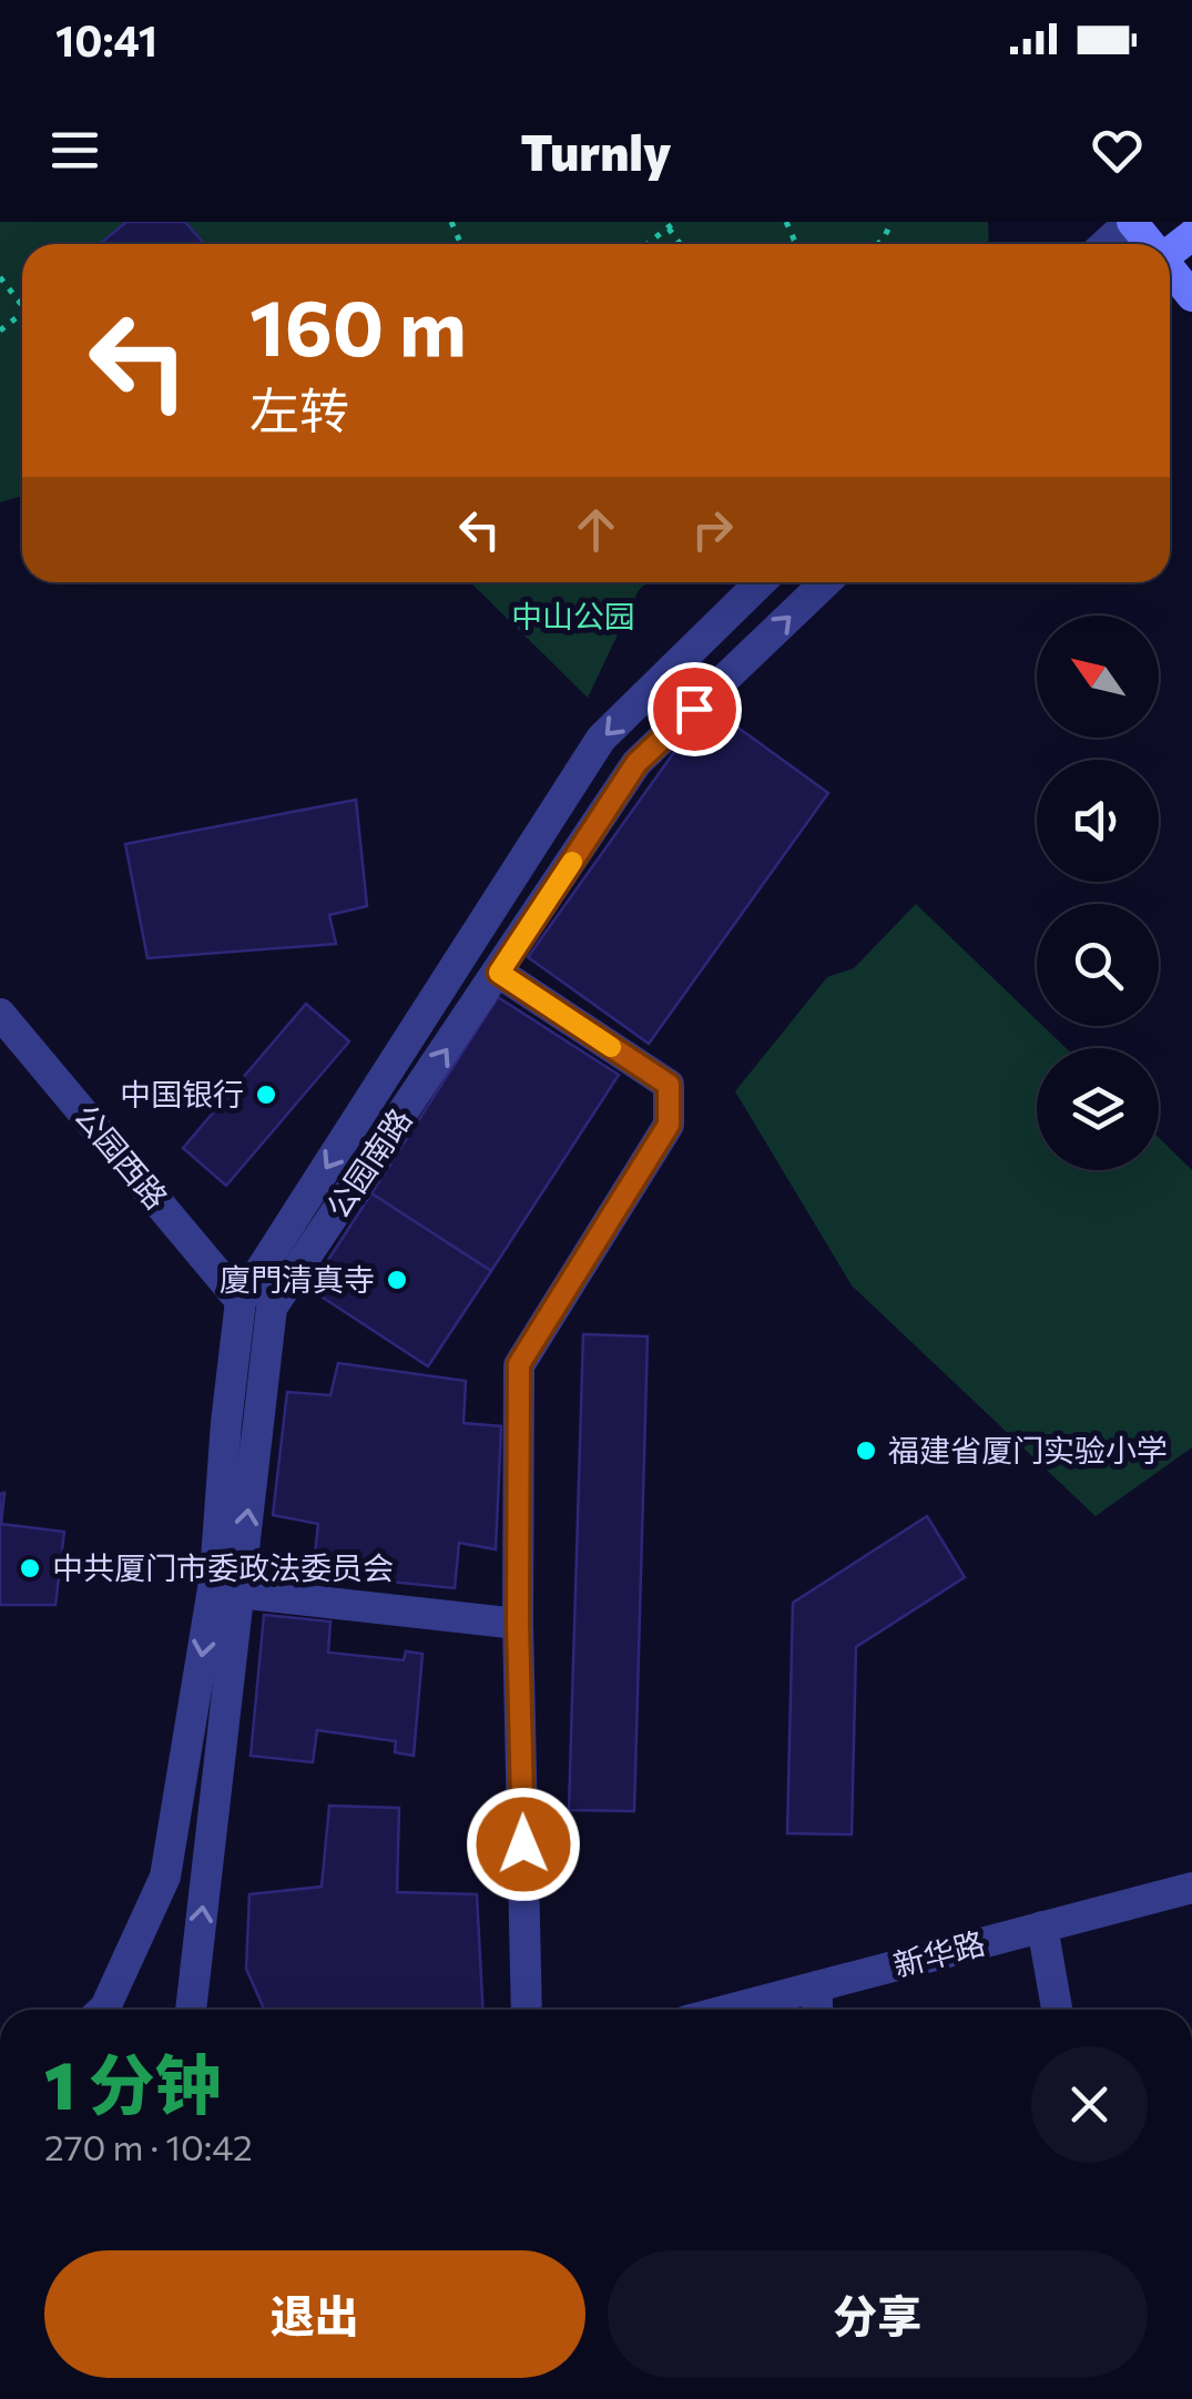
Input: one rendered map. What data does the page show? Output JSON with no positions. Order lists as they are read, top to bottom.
{
  "streets": {
    "street": ["公园西路", "公园南路", "新华路"]
  },
  "crossings": [
    ["公园西路", "公园南路"]
  ],
  "parks": ["中山公园"],
  "places": [
    "中国银行",
    "廈門清真寺",
    "福建省厦门实验小学",
    "中共厦门市委政法委员会"
  ],
  "north": "top left",
  "page": {
    "status": "10:41",
    "header": "Turnly",
    "turn": ["160 m", "左转"],
    "heading": ["1 分钟", "270 m · 10:42"],
    "buttons": ["退出", "分享"]
  }
}
